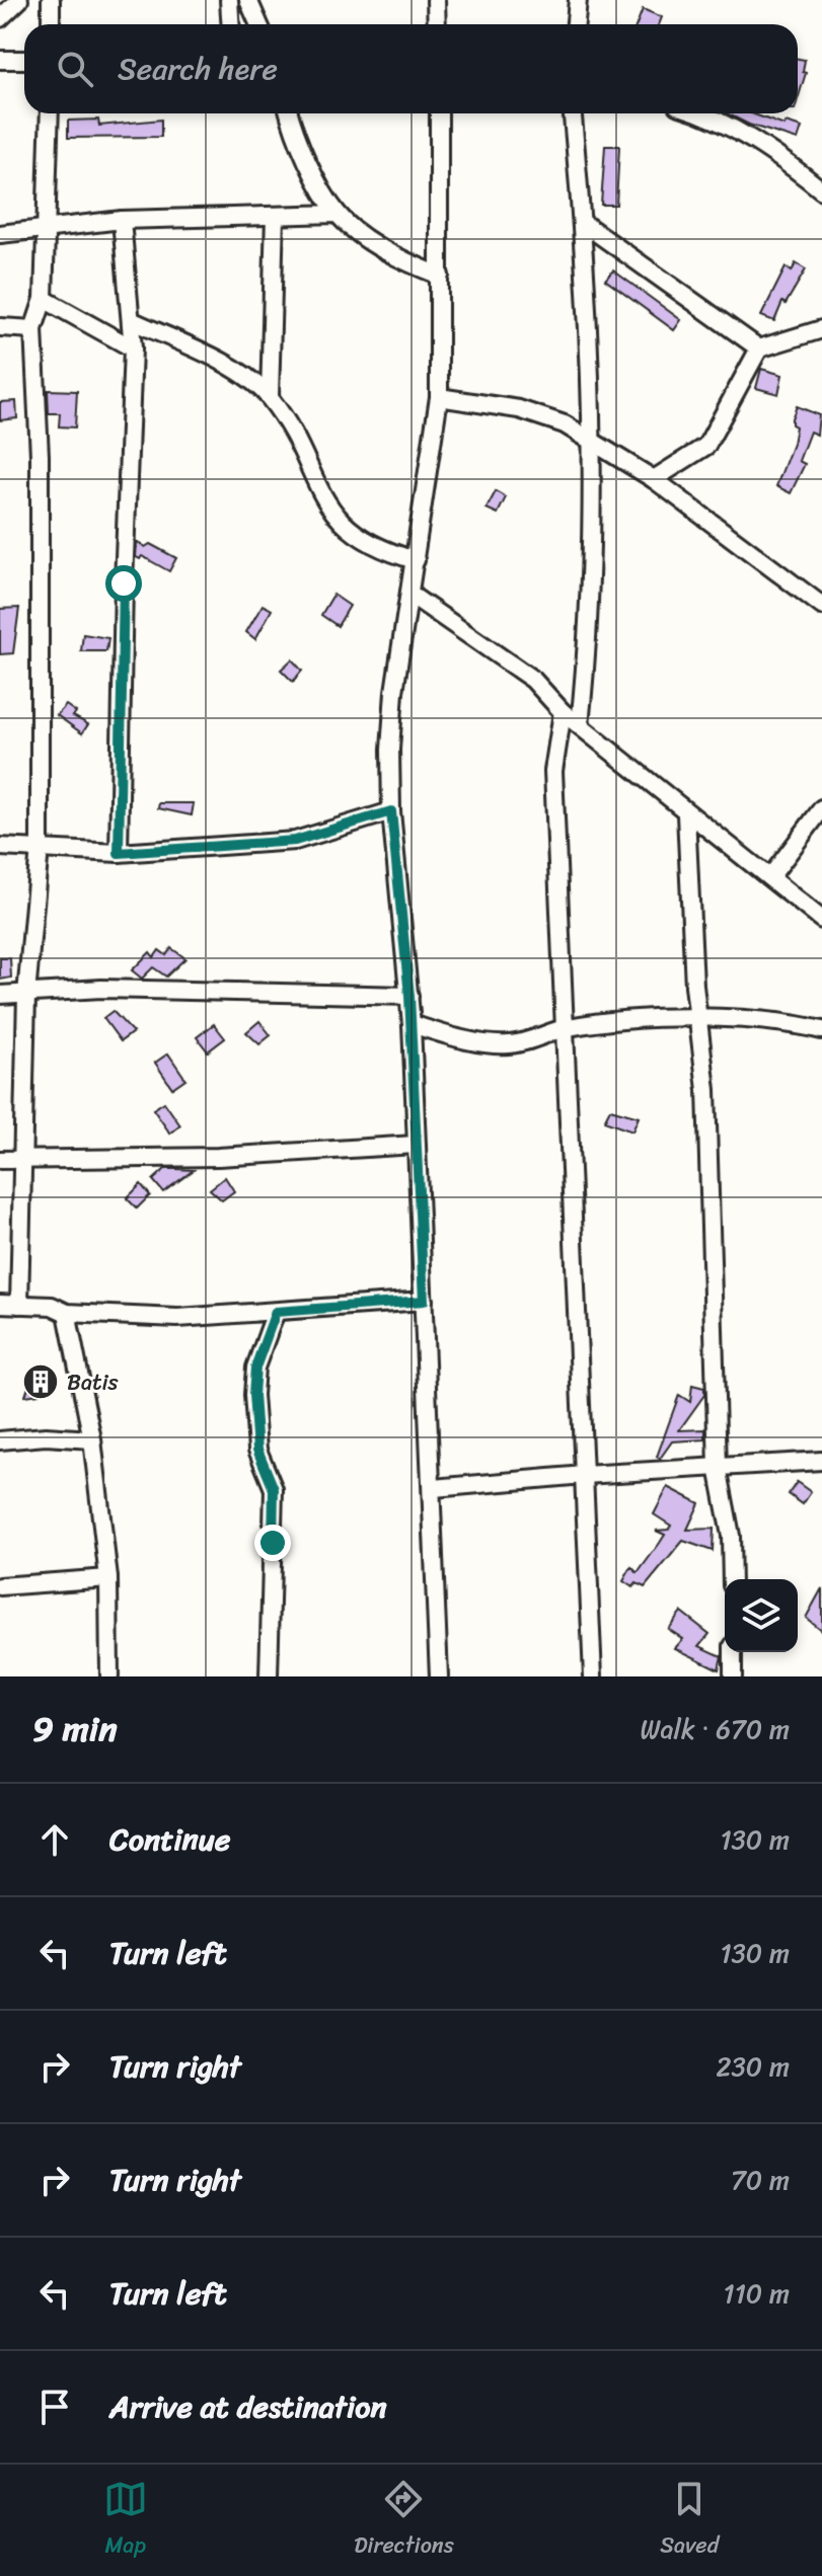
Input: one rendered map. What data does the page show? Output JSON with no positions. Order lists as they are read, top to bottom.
{
  "places": {
    "building": ["Batis"]
  },
  "page": {
    "search": "Search here",
    "heading": ["9 min", "Walk · 670 m"],
    "list": [
      ["Continue", "130 m"],
      ["Turn left", "130 m"],
      ["Turn right", "230 m"],
      ["Turn right", "70 m"],
      ["Turn left", "110 m"],
      "Arrive at destination"
    ],
    "nav": ["Map", "Directions", "Saved"]
  }
}
